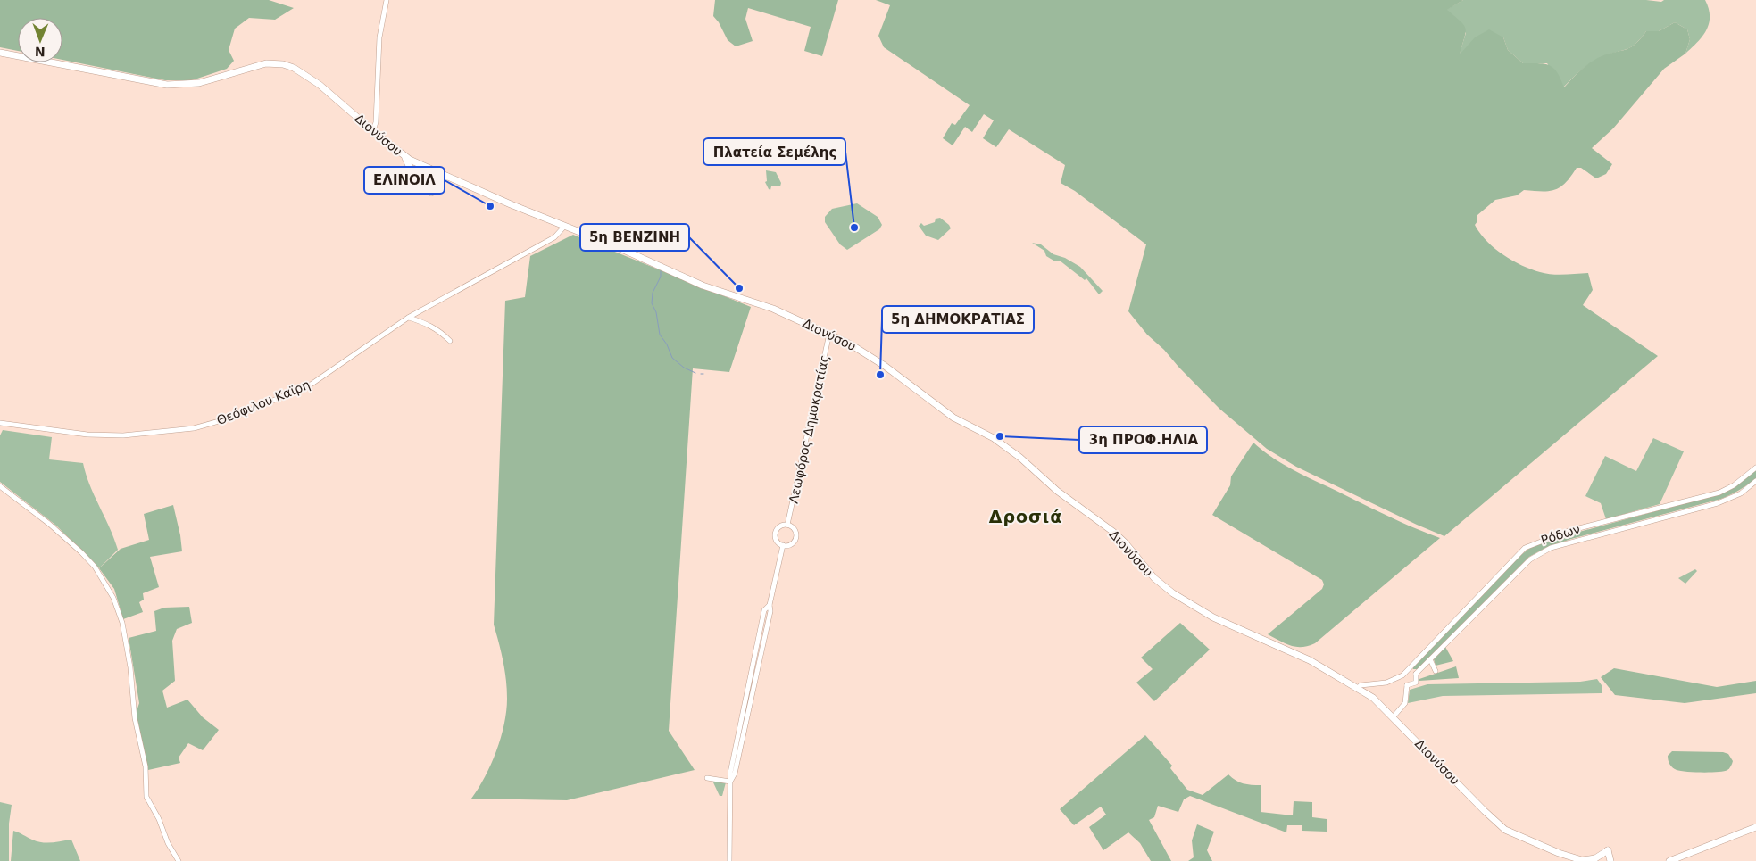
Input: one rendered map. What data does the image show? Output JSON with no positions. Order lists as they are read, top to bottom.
{
  "streets": {
    "main road": ["Διονύσου"],
    "street": ["Θεόφιλου Καϊρη", "Λεωφόρος Δημοκρατίας", "Ρόδων"]
  },
  "crossings": [
    ["Διονύσου", "Θεόφιλου Καϊρη"],
    ["Διονύσου", "Λεωφόρος Δημοκρατίας"]
  ],
  "districts": ["Δροσιά"],
  "places": [
    "ΕΛΙΝΟΙΛ",
    "Πλατεία Σεμέλης",
    "5η ΒΕΝΖΙΝΗ",
    "5η ΔΗΜΟΚΡΑΤΙΑΣ",
    "3η ΠΡΟΦ.ΗΛΙΑ"
  ],
  "north": "bottom"
}
